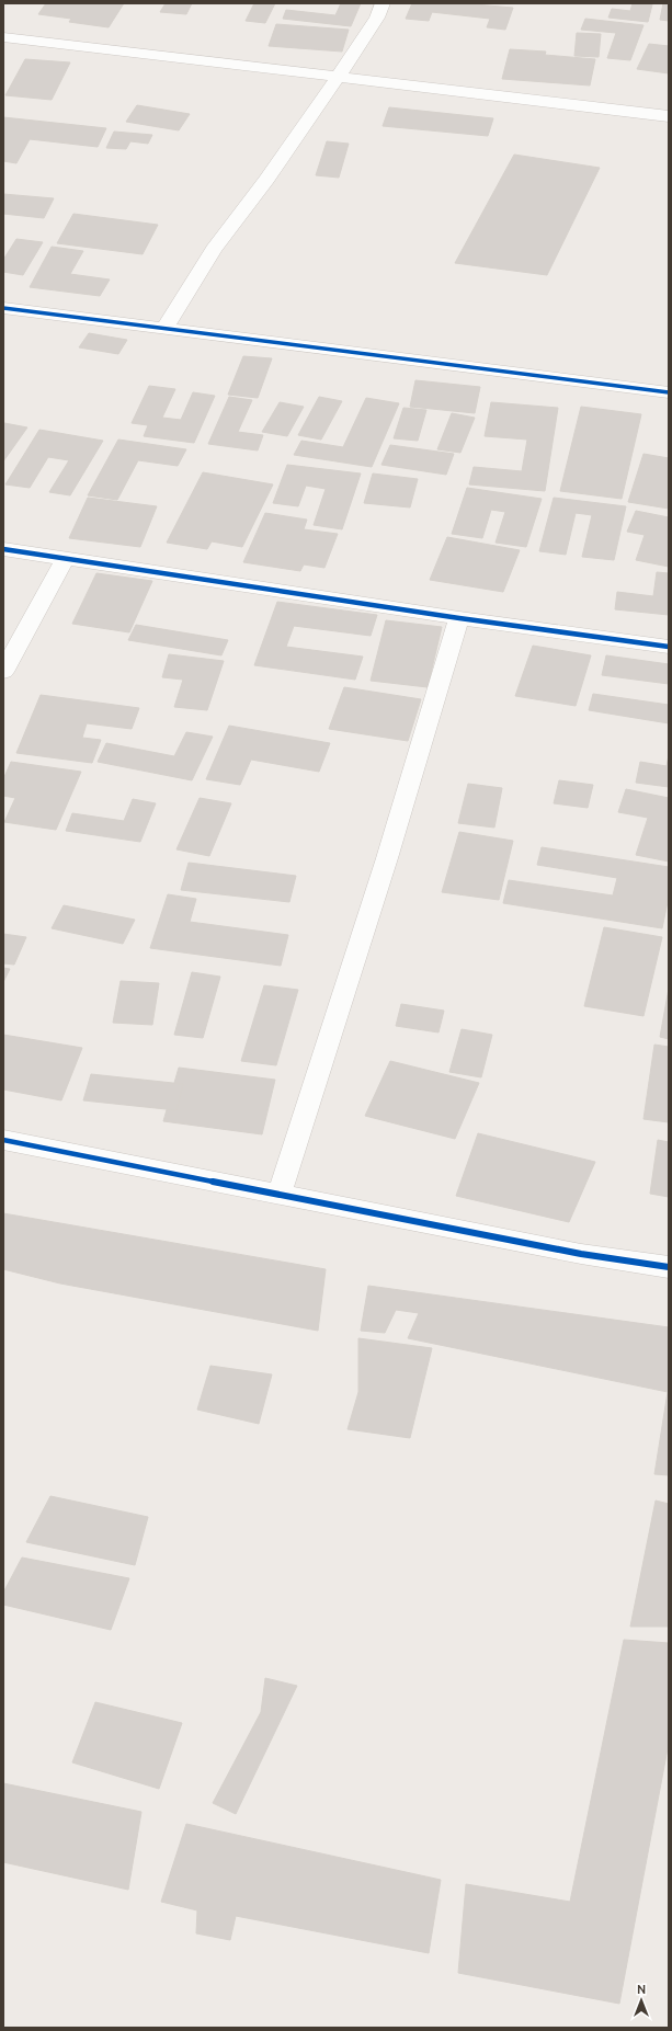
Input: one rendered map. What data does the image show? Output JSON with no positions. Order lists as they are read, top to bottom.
{
  "north": "top"
}
